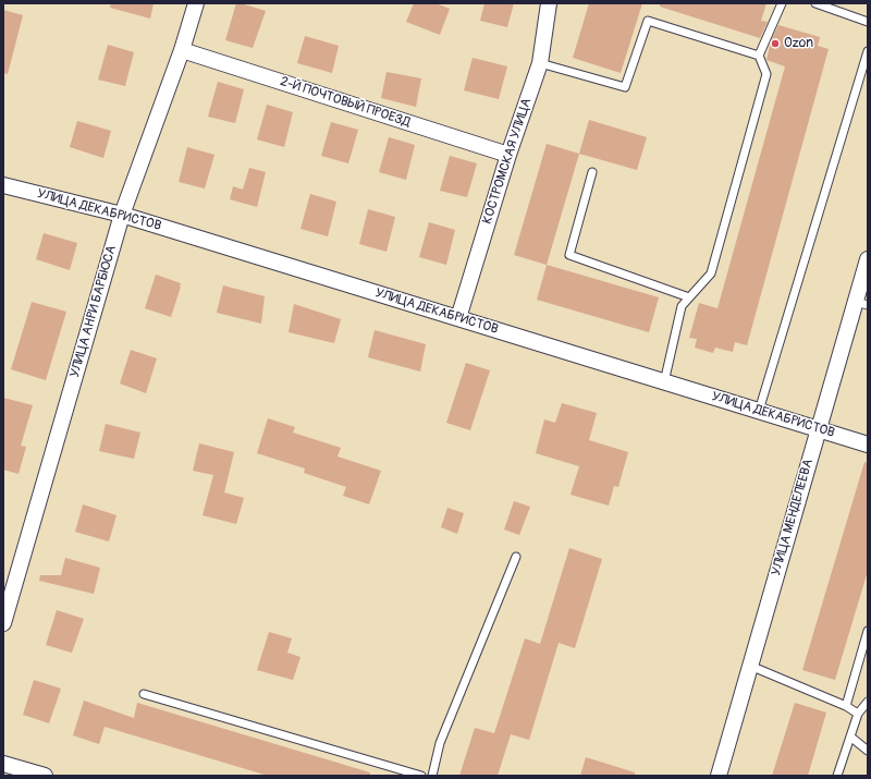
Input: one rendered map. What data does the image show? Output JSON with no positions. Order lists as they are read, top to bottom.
{
  "streets": {
    "street": [
      "2-Й ПОЧТОВЫЙ ПРОЕЗД",
      "КОСТРОМСКАЯ УЛИЦА",
      "УЛИЦА ДЕКАБРИСТОВ",
      "УЛИЦА АНРИ БАРБЮСА",
      "УЛИЦА МЕНДЕЛЕЕВА"
    ]
  },
  "crossings": [
    ["2-Й ПОЧТОВЫЙ ПРОЕЗД", "КОСТРОМСКАЯ УЛИЦА"],
    ["2-Й ПОЧТОВЫЙ ПРОЕЗД", "УЛИЦА АНРИ БАРБЮСА"],
    ["КОСТРОМСКАЯ УЛИЦА", "УЛИЦА ДЕКАБРИСТОВ"],
    ["УЛИЦА ДЕКАБРИСТОВ", "УЛИЦА АНРИ БАРБЮСА"],
    ["УЛИЦА ДЕКАБРИСТОВ", "УЛИЦА МЕНДЕЛЕЕВА"]
  ],
  "places": ["Ozon"]
}
